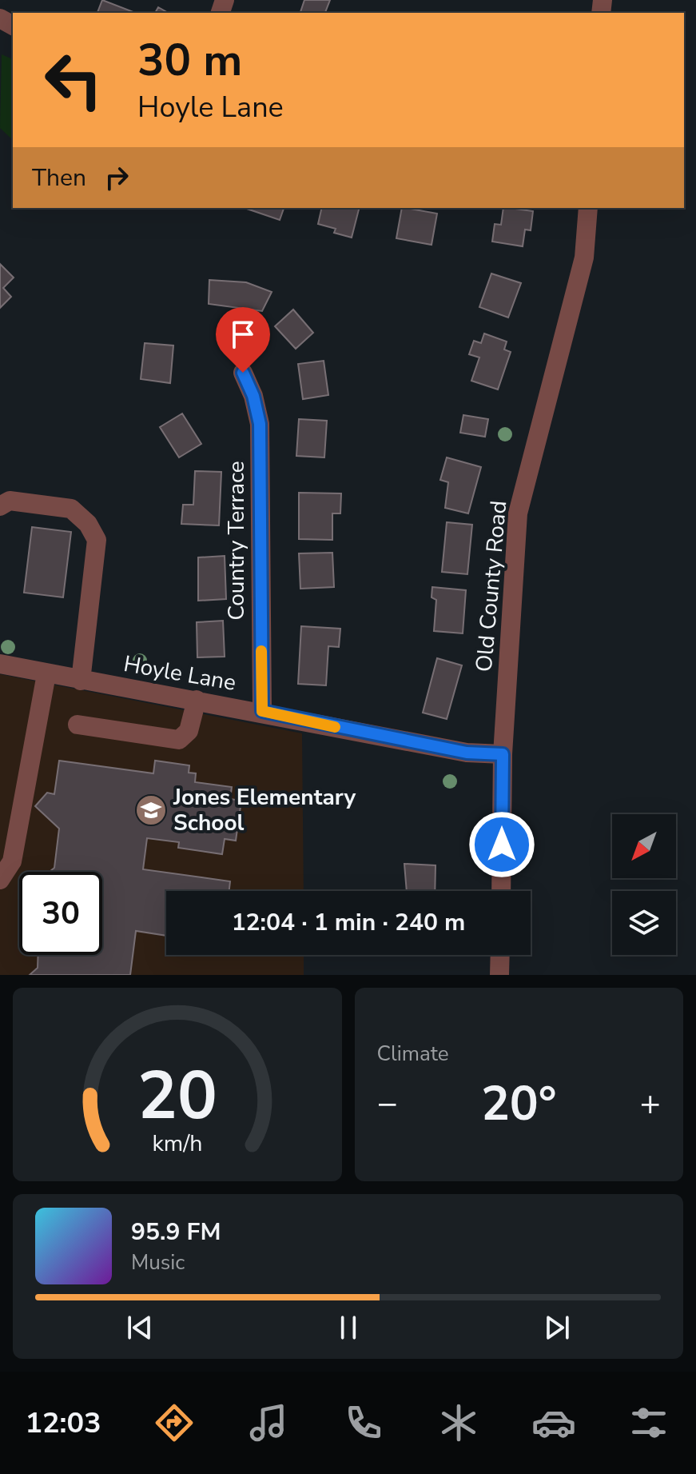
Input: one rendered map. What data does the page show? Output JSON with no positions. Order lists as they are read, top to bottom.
{
  "streets": {
    "street": ["Country Terrace", "Old County Road", "Hoyle Lane"]
  },
  "crossings": [
    ["Country Terrace", "Hoyle Lane"],
    ["Old County Road", "Hoyle Lane"]
  ],
  "places": {
    "school or university": ["Jones Elementary School"]
  },
  "north": "bottom left",
  "page": {
    "turn": ["30 m", "Hoyle Lane"],
    "then": "Then",
    "limit": "30",
    "trip": "12:04 · 1 min · 240 m",
    "tile": "Climate",
    "heat": ["−", "20°", "+"],
    "song": ["95.9 FM", "Music"],
    "tabs": "12:03",
    "gauge": ["20", "km/h"]
  }
}
